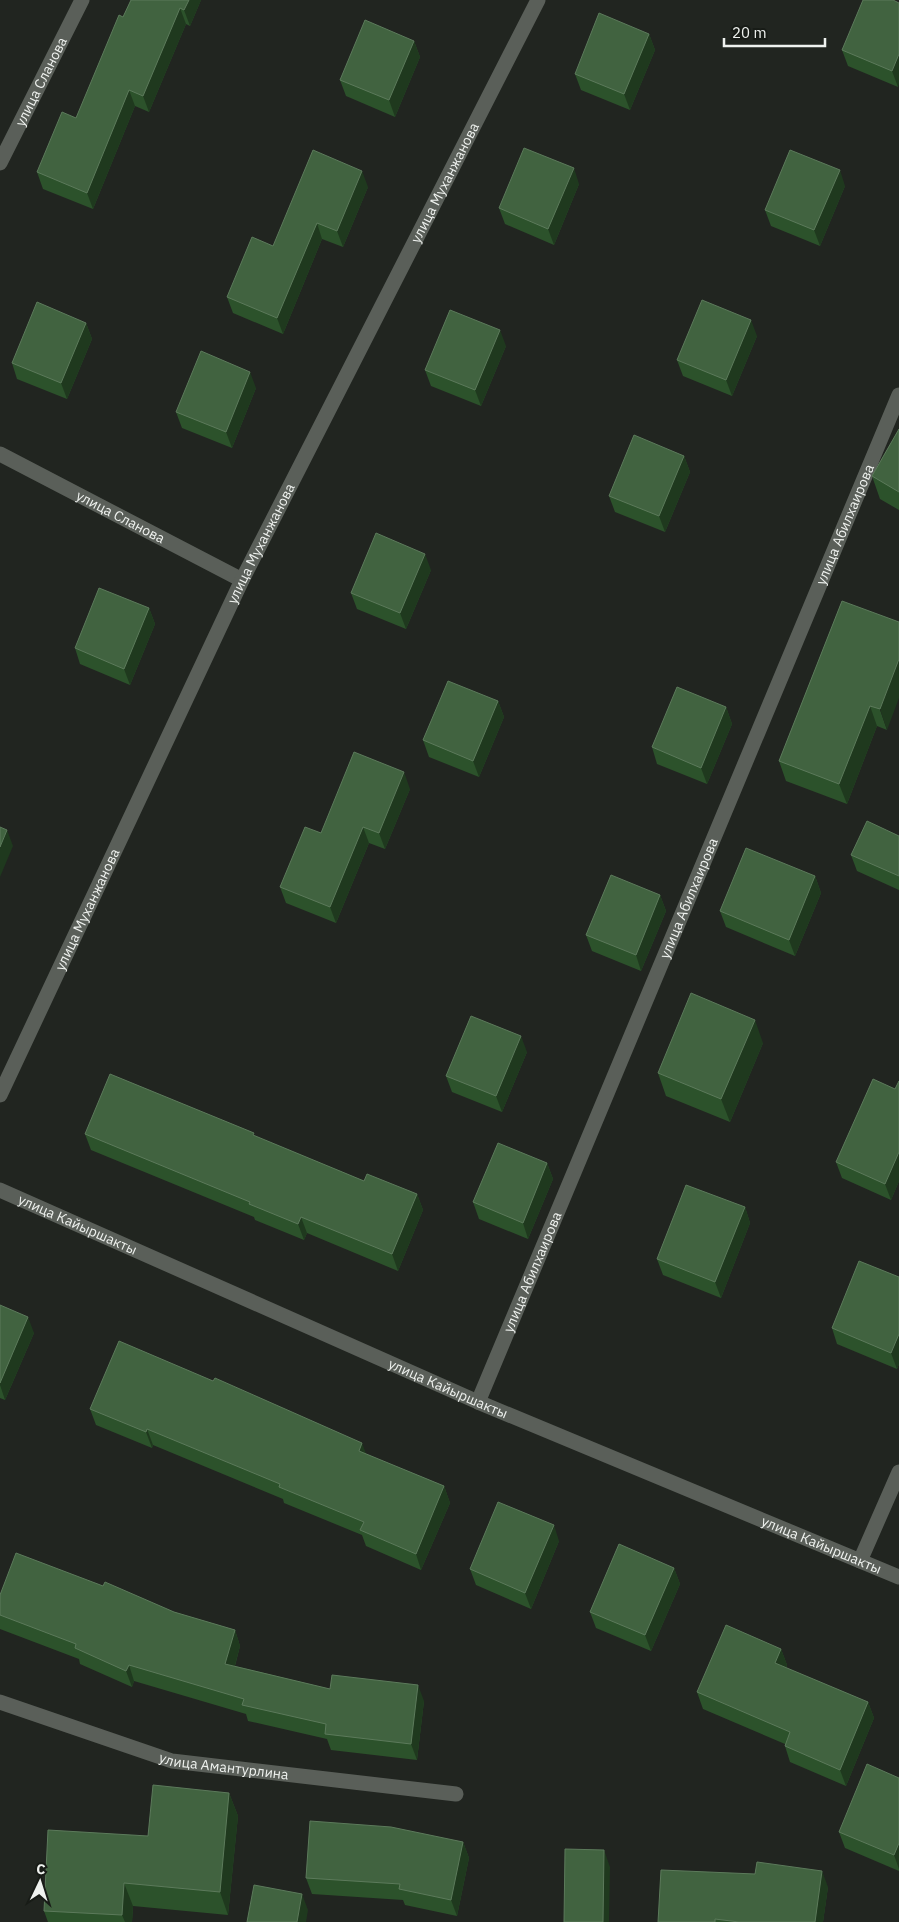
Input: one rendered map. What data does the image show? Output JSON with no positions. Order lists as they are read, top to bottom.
{
  "streets": {
    "street": [
      "улица Сланова",
      "улица Муханжанова",
      "улица Абилхаирова",
      "улица Кайыршакты",
      "улица Амантурлина"
    ]
  },
  "crossings": [
    ["улица Сланова", "улица Муханжанова"],
    ["улица Абилхаирова", "улица Кайыршакты"]
  ],
  "scale_bar": "20 m",
  "north": "top"
}
